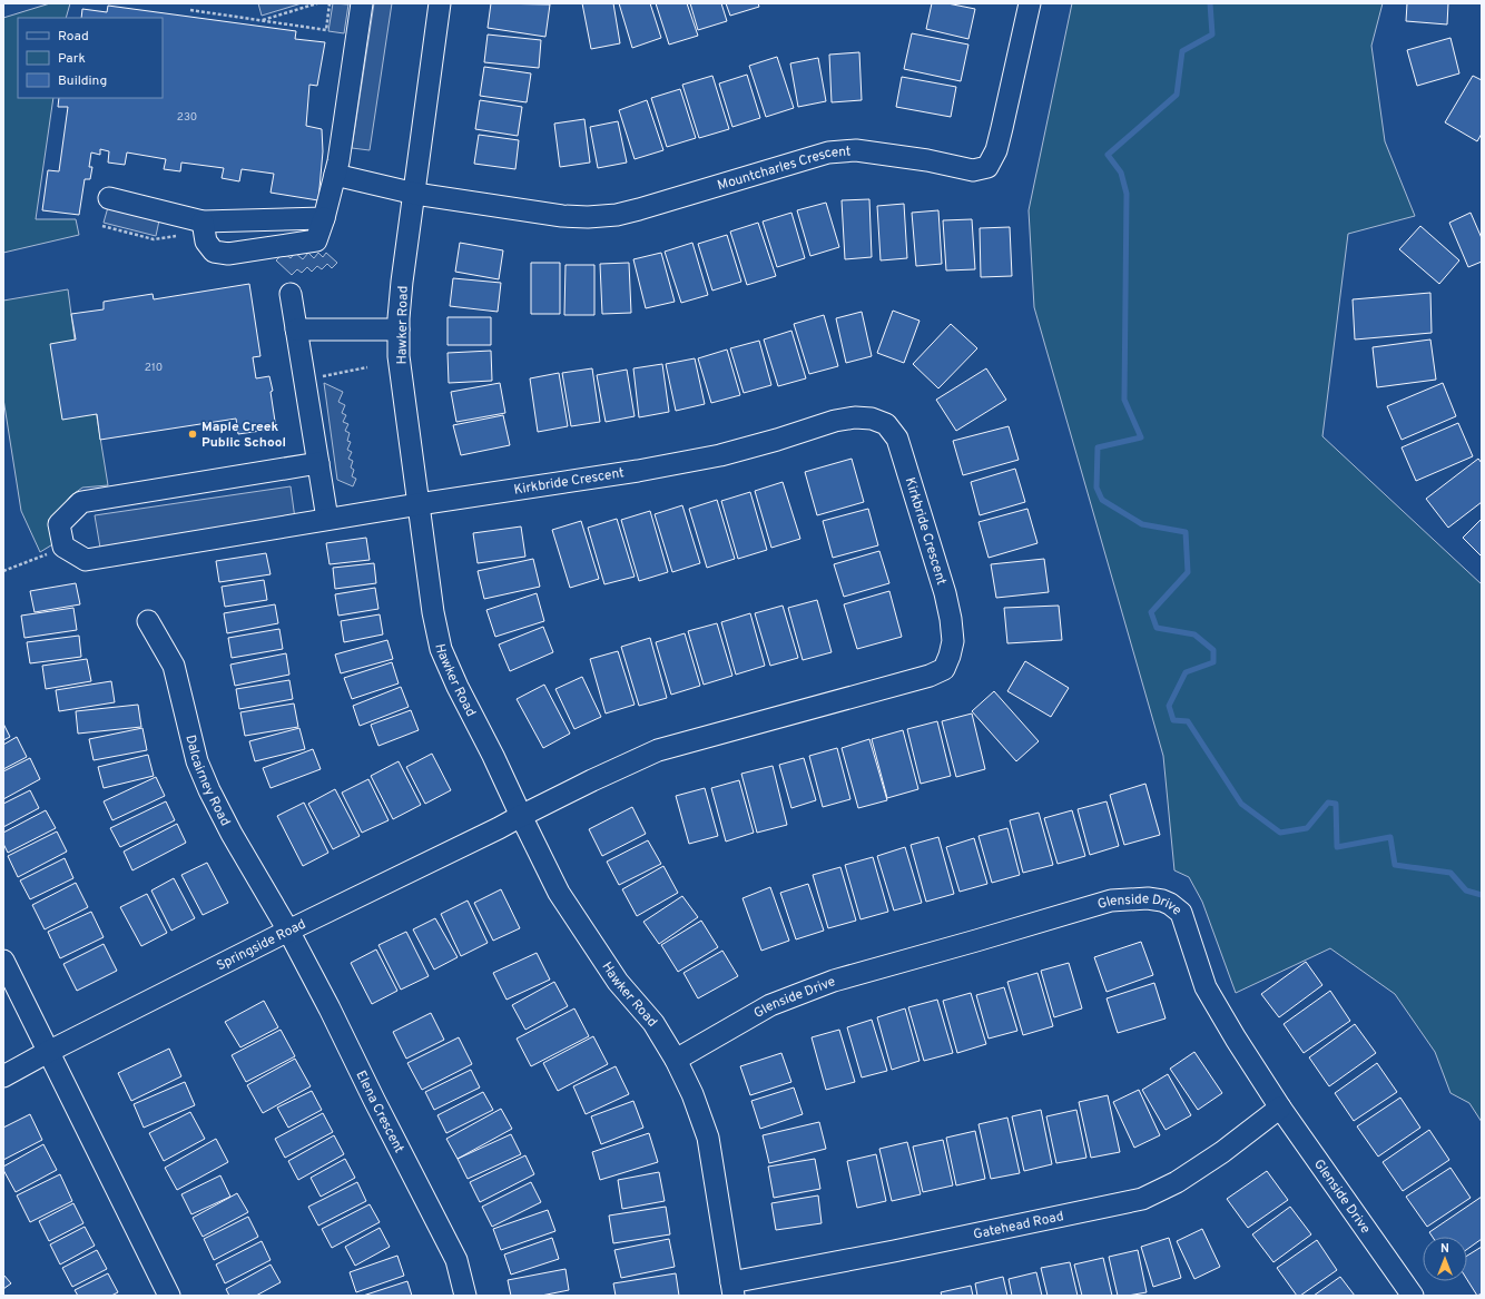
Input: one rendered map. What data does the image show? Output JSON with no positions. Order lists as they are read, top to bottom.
{
  "streets": {
    "street": [
      "Mountcharles Crescent",
      "Hawker Road",
      "Kirkbride Crescent",
      "Dalcairney Road",
      "Glenside Drive",
      "Springside Road",
      "Elena Crescent",
      "Gatehead Road"
    ]
  },
  "crossings": [
    ["Mountcharles Crescent", "Hawker Road"],
    ["Hawker Road", "Kirkbride Crescent"],
    ["Hawker Road", "Glenside Drive"],
    ["Hawker Road", "Springside Road"],
    ["Hawker Road", "Gatehead Road"],
    ["Kirkbride Crescent", "Springside Road"],
    ["Dalcairney Road", "Springside Road"],
    ["Dalcairney Road", "Elena Crescent"],
    ["Glenside Drive", "Gatehead Road"],
    ["Springside Road", "Elena Crescent"]
  ],
  "places": ["Maple Creek Public School"],
  "house_numbers": ["230", "210"],
  "legend": ["Road", "Park", "Building"],
  "north": "top"
}
